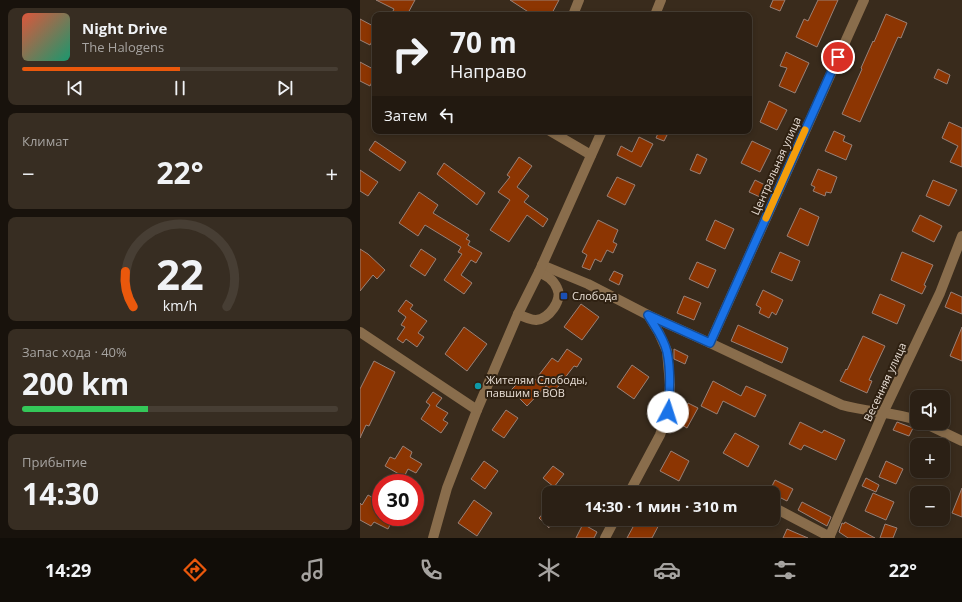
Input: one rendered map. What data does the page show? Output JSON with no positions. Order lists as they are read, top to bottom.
{
  "streets": {
    "street": ["Центральная улица", "Весенняя улица"]
  },
  "places": {
    "transit": ["Слобода"],
    "other": ["Жителям Слободы, павшим в ВОВ"]
  },
  "page": {
    "turn": ["70 m", "Направо"],
    "song": ["Night Drive", "The Halogens"],
    "then": "Затем",
    "tile": [
      "Климат",
      ["Запас хода · 40%", "200 km"],
      ["Прибытие", "14:30"]
    ],
    "heat": ["−", "22°", "+"],
    "map_buttons": ["+", "−"],
    "limit": "30",
    "trip": "14:30 · 1 мин · 310 m",
    "tabs": ["14:29", "22°"],
    "gauge": ["22", "km/h"]
  }
}
